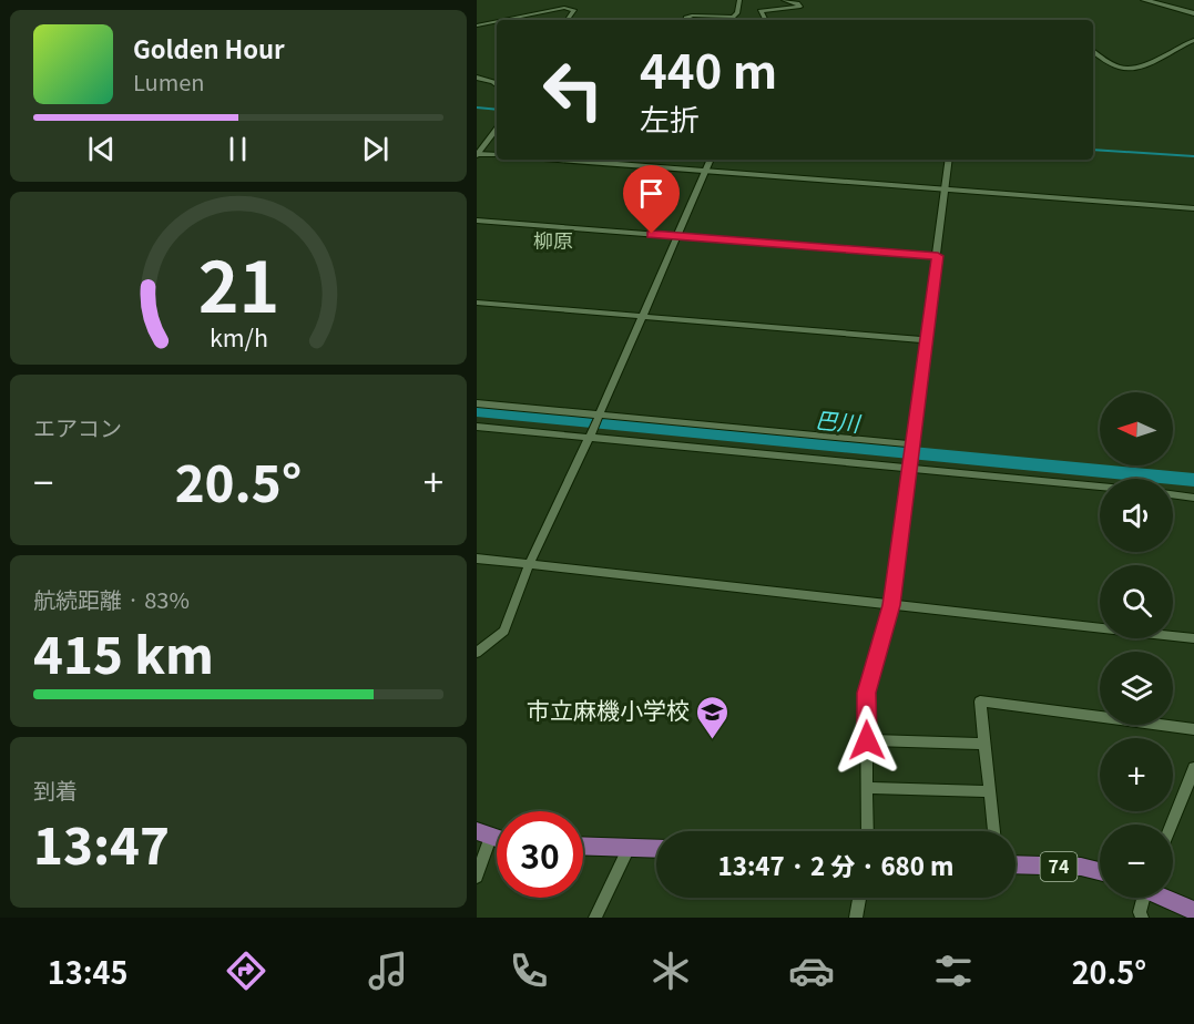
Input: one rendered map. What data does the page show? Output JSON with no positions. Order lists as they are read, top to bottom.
{
  "streets": {
    "main road": ["74"]
  },
  "districts": ["柳原"],
  "water": ["巴川"],
  "places": {
    "school or university": ["市立麻機小学校"]
  },
  "north": "left",
  "page": {
    "turn": ["440 m", "左折"],
    "song": ["Golden Hour", "Lumen"],
    "tile": [
      "エアコン",
      ["航続距離 · 83%", "415 km"],
      ["到着", "13:47"]
    ],
    "map_buttons": ["+", "−"],
    "heat": ["−", "20.5°", "+"],
    "limit": "30",
    "trip": "13:47 · 2 分 · 680 m",
    "tabs": ["13:45", "20.5°"],
    "gauge": ["21", "km/h"]
  }
}
